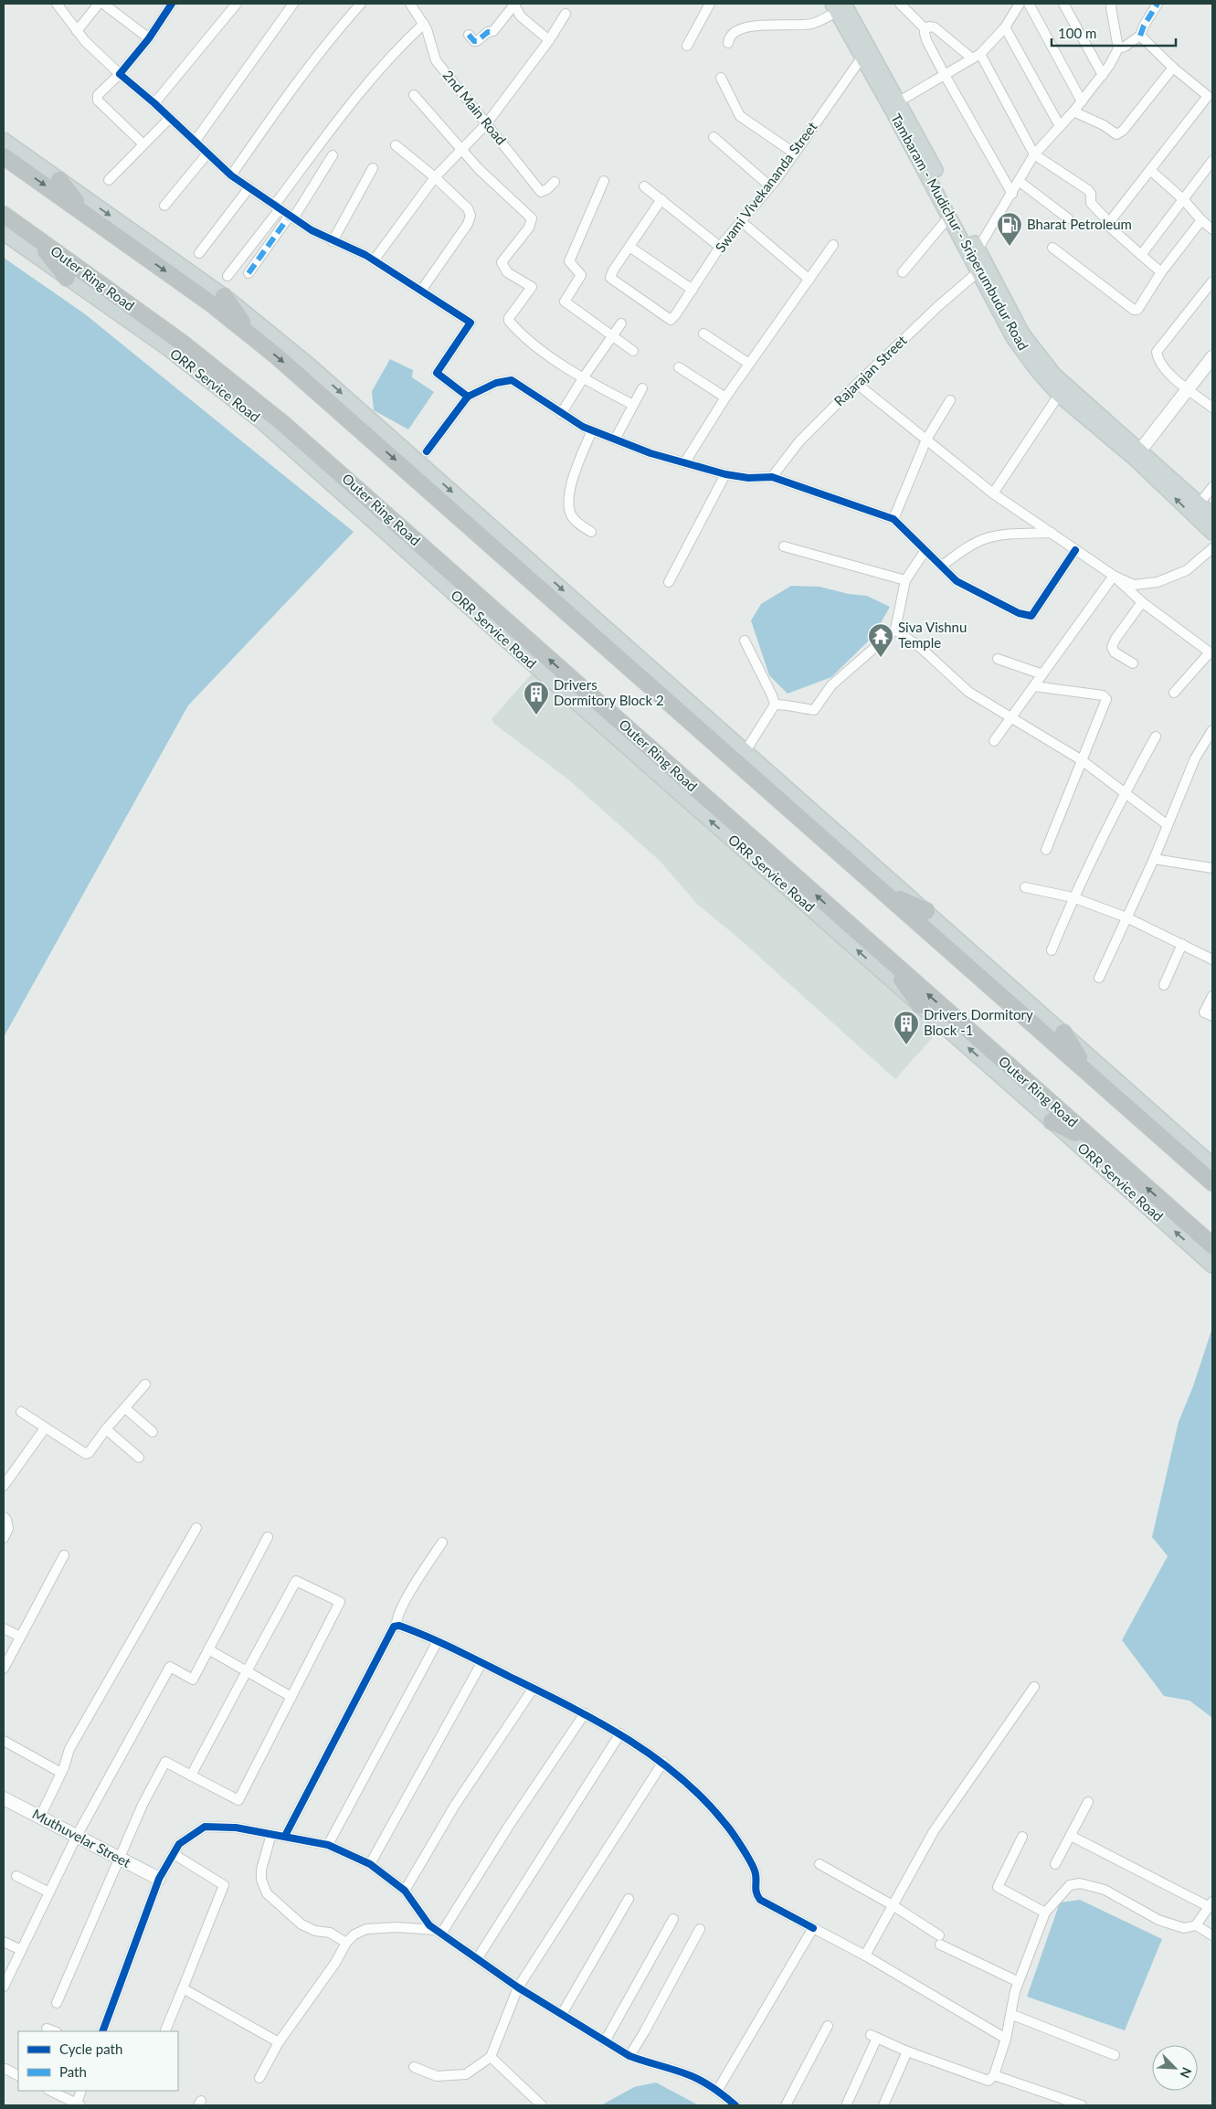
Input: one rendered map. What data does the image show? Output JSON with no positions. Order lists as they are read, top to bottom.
{
  "streets": {
    "highway": ["Outer Ring Road"],
    "main road": ["Tambaram - Mudichur - Sriperumbudur Road", "ORR Service Road"],
    "street": [
      "2nd Main Road",
      "Swami Vivekananda Street",
      "Rajarajan Street",
      "Muthuvelar Street"
    ]
  },
  "crossings": [
    ["Swami Vivekananda Street", "Tambaram - Mudichur - Sriperumbudur Road"],
    ["Tambaram - Mudichur - Sriperumbudur Road", "Rajarajan Street"]
  ],
  "places": {
    "fuel station": ["Bharat Petroleum"],
    "temple": ["Siva Vishnu Temple"],
    "building": ["Drivers Dormitory Block 2", "Drivers Dormitory Block -1"]
  },
  "legend": ["Cycle path", "Path"],
  "scale_bar": "100 m",
  "north": "bottom right"
}
